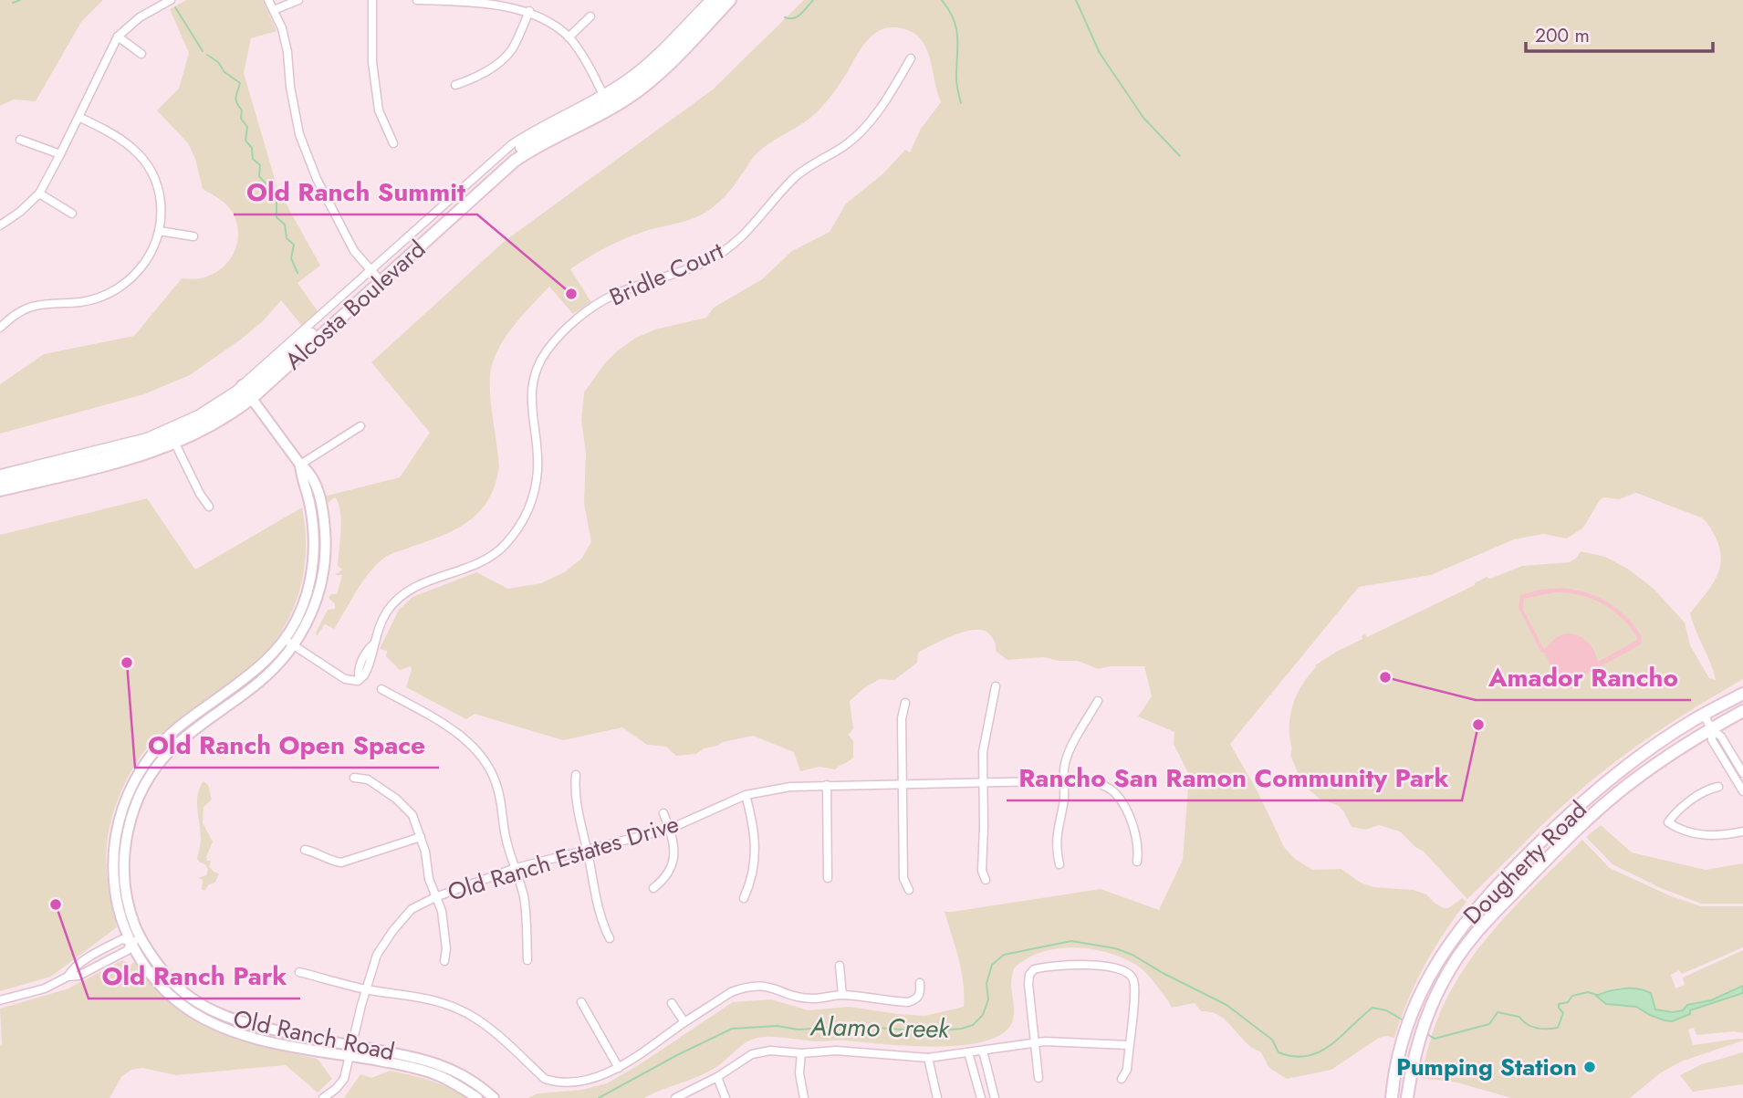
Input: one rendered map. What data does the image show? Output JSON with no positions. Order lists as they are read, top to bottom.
{
  "streets": {
    "main road": ["Alcosta Boulevard", "Dougherty Road"],
    "street": ["Bridle Court", "Old Ranch Estates Drive", "Old Ranch Road"]
  },
  "crossings": [
    ["Bridle Court", "Old Ranch Road"],
    ["Alcosta Boulevard", "Old Ranch Road"],
    ["Old Ranch Estates Drive", "Old Ranch Road"]
  ],
  "water": ["Alamo Creek"],
  "places": [
    "Old Ranch Summit",
    "Old Ranch Open Space",
    "Amador Rancho",
    "Rancho San Ramon Community Park",
    "Old Ranch Park",
    "Pumping Station"
  ],
  "scale_bar": "200 m"
}
